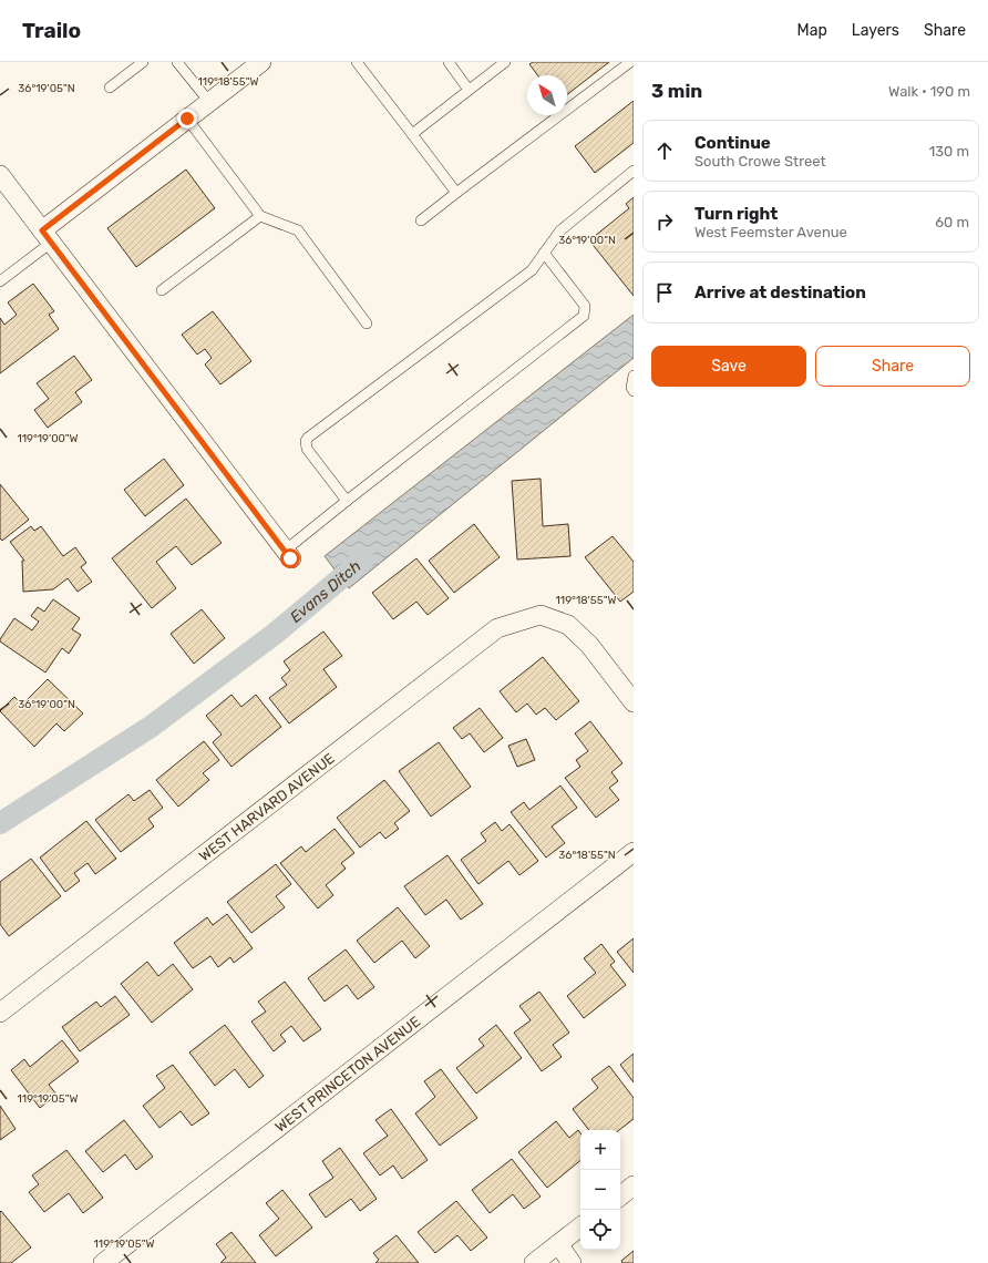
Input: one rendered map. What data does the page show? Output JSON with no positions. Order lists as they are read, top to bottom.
{
  "streets": {
    "street": ["WEST HARVARD AVENUE", "WEST PRINCETON AVENUE"]
  },
  "water": ["Evans Ditch"],
  "north": "top left",
  "page": {
    "header": "Trailo",
    "nav": ["Map", "Layers", "Share"],
    "heading": ["3 min", "Walk · 190 m"],
    "list": [
      ["Continue", "South Crowe Street", "130 m"],
      ["Turn right", "West Feemster Avenue", "60 m"],
      "Arrive at destination"
    ],
    "buttons": ["Save", "Share"],
    "map_buttons": ["+", "−"]
  },
  "coordinates": [
    "119°18'55\"W",
    "36°19'05\"N",
    "36°19'00\"N",
    "119°19'00\"W",
    "36°18'55\"N",
    "119°19'05\"W"
  ]
}
